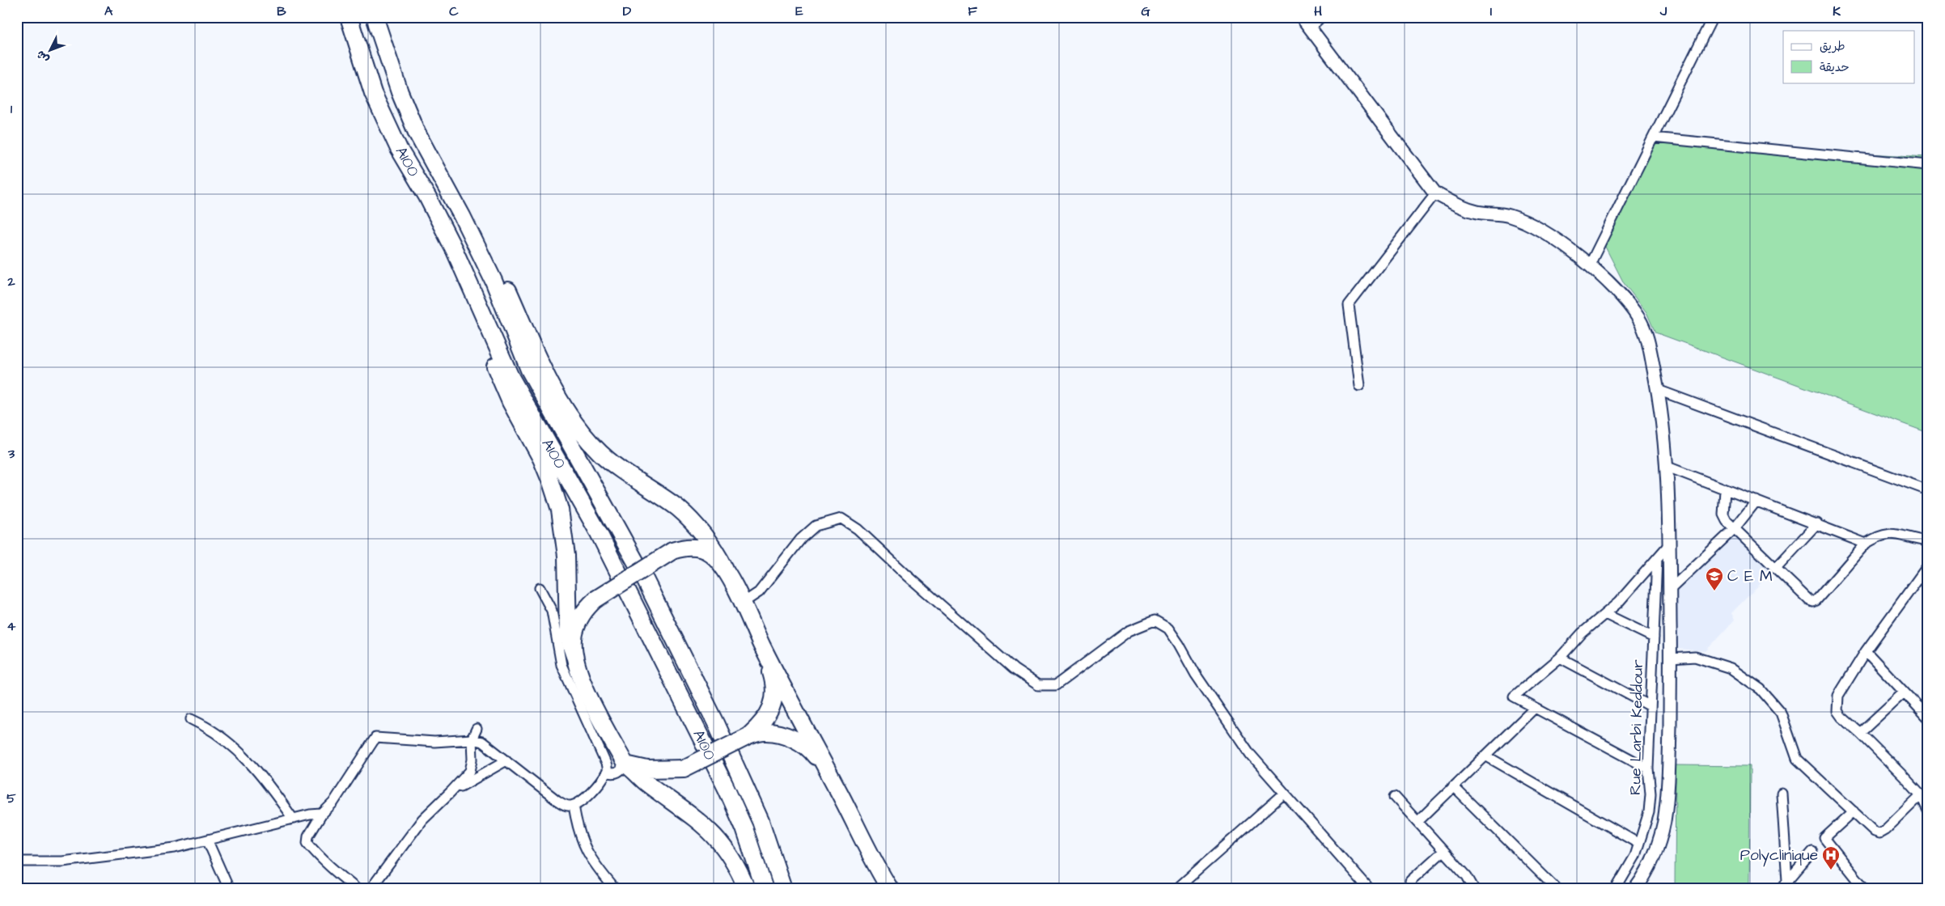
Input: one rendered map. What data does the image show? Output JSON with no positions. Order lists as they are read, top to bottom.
{
  "streets": {
    "highway": ["A100"],
    "street": ["Rue Larbi Keddour"]
  },
  "places": {
    "school or university": ["C E M"],
    "hospital": ["Polyclinique"]
  },
  "legend": ["طريق", "حديقة"],
  "north": "bottom left",
  "grid": {
    "columns": [
      "A",
      "B",
      "C",
      "D",
      "E",
      "F",
      "G",
      "H",
      "I",
      "J",
      "K"
    ],
    "rows": [
      "1",
      "2",
      "3",
      "4",
      "5"
    ]
  }
}
